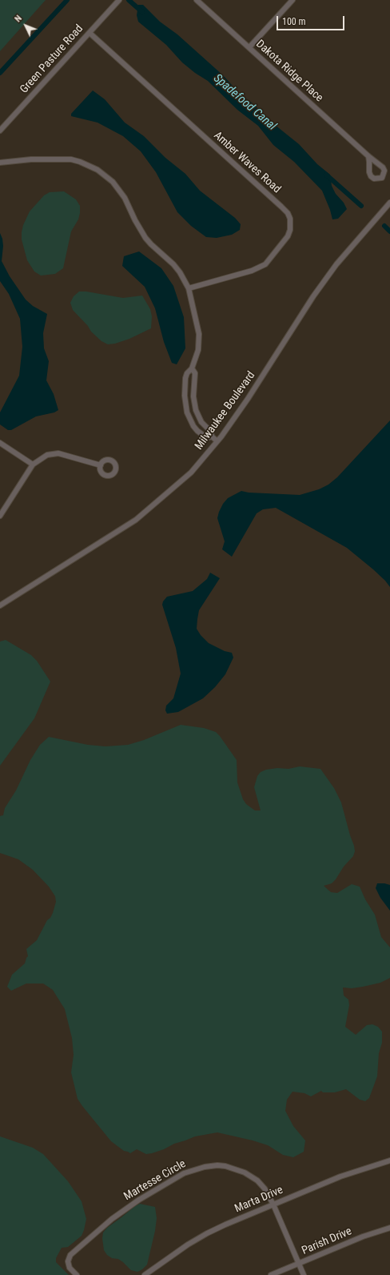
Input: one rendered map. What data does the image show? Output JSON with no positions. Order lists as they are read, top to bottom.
{
  "streets": {
    "street": [
      "Green Pasture Road",
      "Dakota Ridge Place",
      "Amber Waves Road",
      "Milwaukee Boulevard",
      "Martesse Circle",
      "Marta Drive",
      "Parish Drive"
    ]
  },
  "crossings": [
    ["Green Pasture Road", "Amber Waves Road"],
    ["Martesse Circle", "Marta Drive"],
    ["Martesse Circle", "Parish Drive"]
  ],
  "water": ["Spadefood Canal"],
  "scale_bar": "100 m",
  "north": "top left"
}
